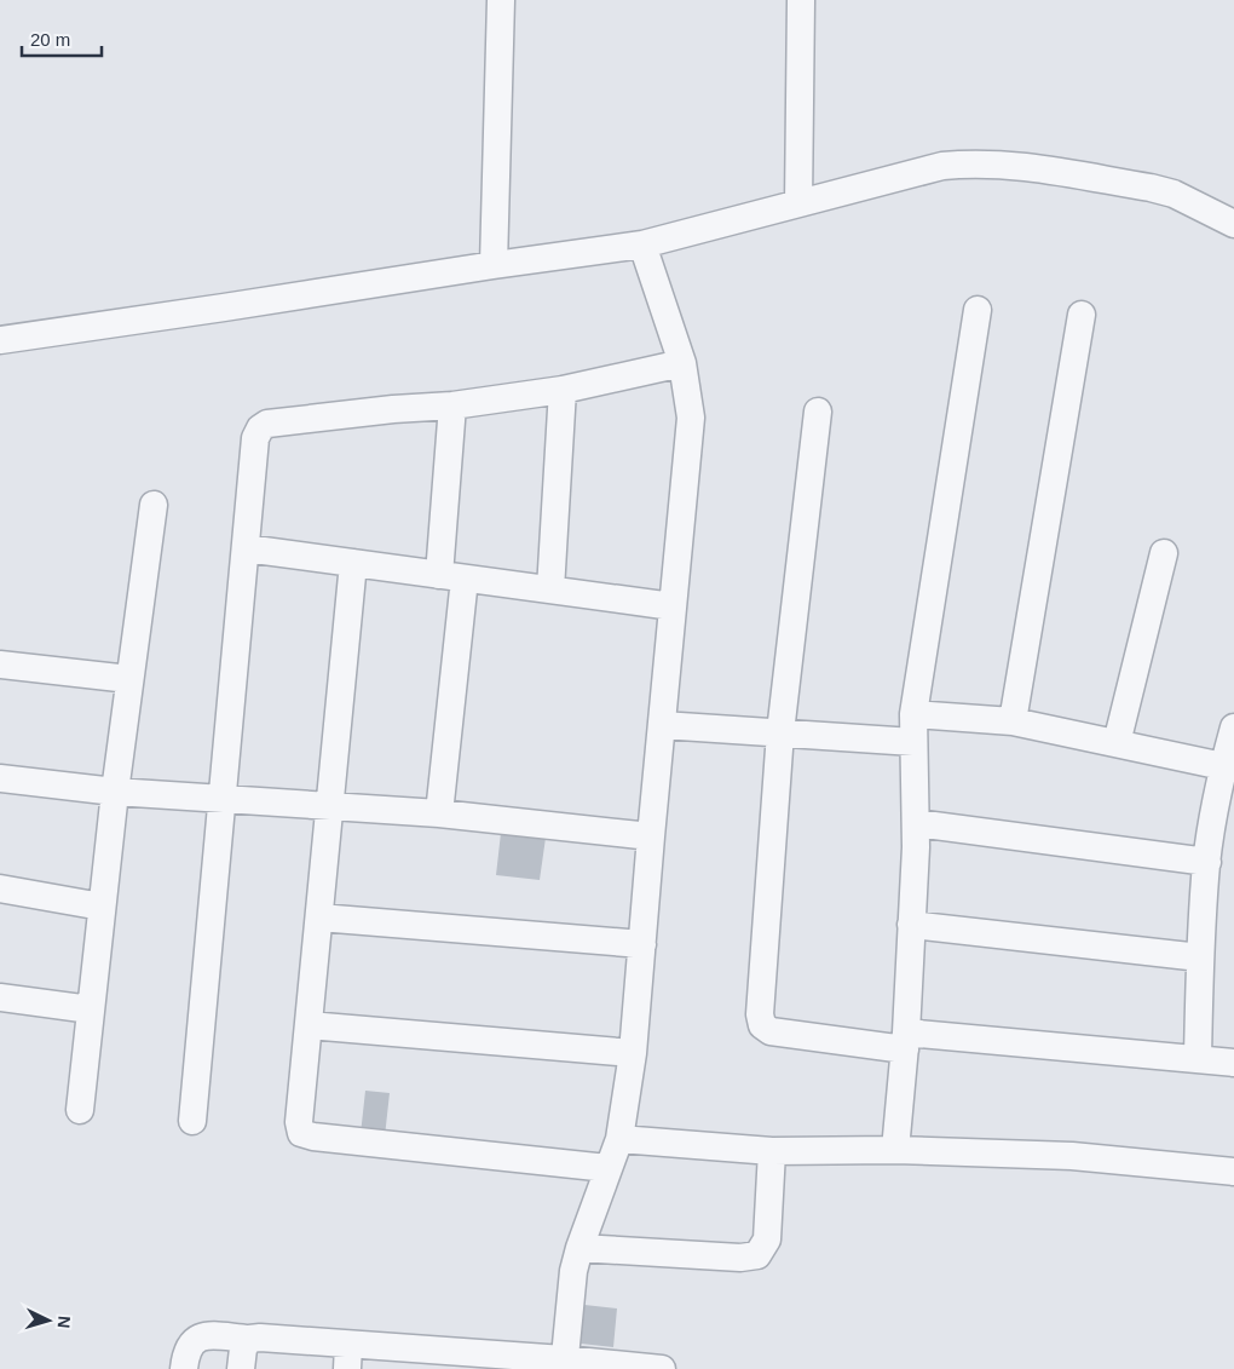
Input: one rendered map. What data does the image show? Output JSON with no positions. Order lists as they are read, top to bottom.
{
  "scale_bar": "20 m",
  "north": "right"
}
